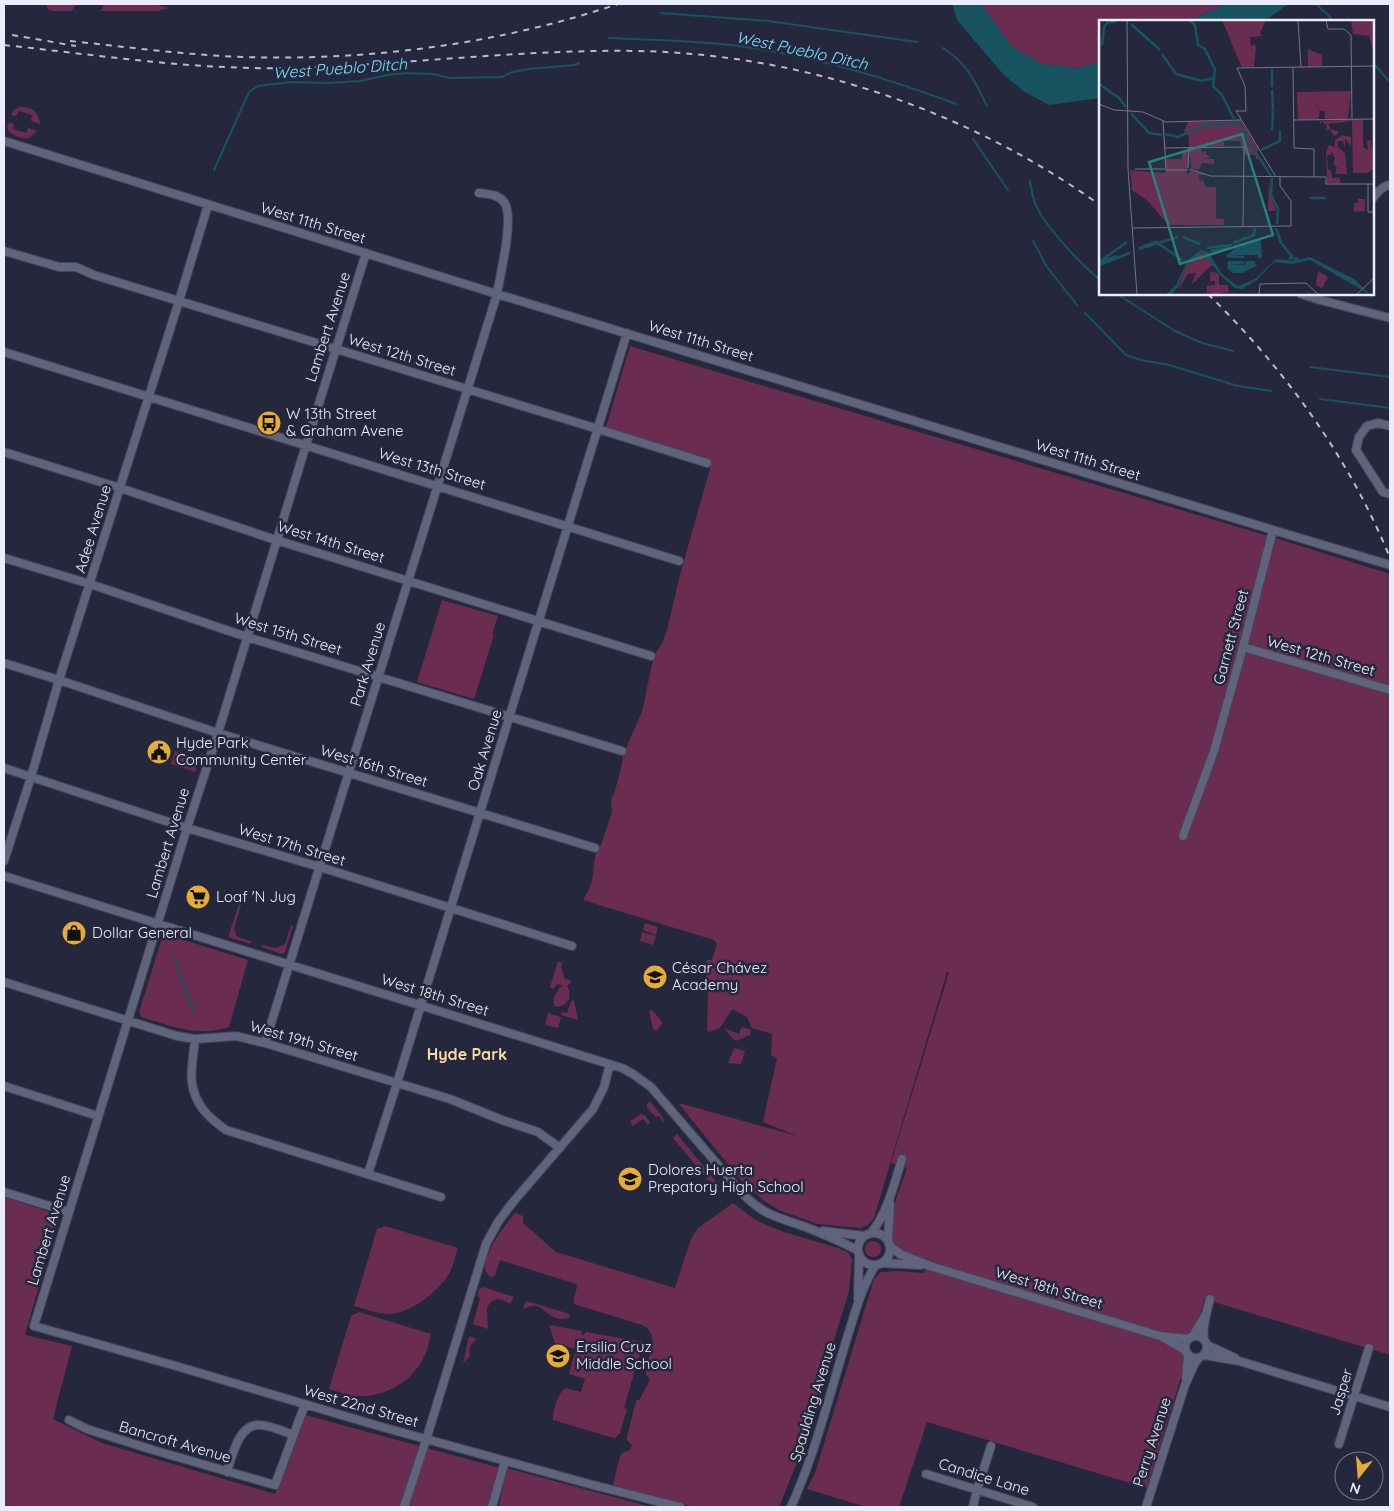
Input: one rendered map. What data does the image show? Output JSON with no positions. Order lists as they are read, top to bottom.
{
  "streets": {
    "street": [
      "West 11th Street",
      "Lambert Avenue",
      "West 12th Street",
      "West 13th Street",
      "Adee Avenue",
      "West 14th Street",
      "West 15th Street",
      "Garnett Street",
      "Park Avenue",
      "Oak Avenue",
      "West 16th Street",
      "West 17th Street",
      "West 18th Street",
      "West 19th Street",
      "Jasper",
      "Spaulding Avenue",
      "West 22nd Street",
      "Bancroft Avenue",
      "Perry Avenue",
      "Candice Lane"
    ]
  },
  "crossings": [
    ["West 11th Street", "Lambert Avenue"],
    ["West 11th Street", "Adee Avenue"],
    ["West 11th Street", "Garnett Street"],
    ["West 11th Street", "Park Avenue"],
    ["West 11th Street", "Oak Avenue"],
    ["Lambert Avenue", "West 12th Street"],
    ["Lambert Avenue", "West 13th Street"],
    ["Lambert Avenue", "West 14th Street"],
    ["Lambert Avenue", "West 15th Street"],
    ["Lambert Avenue", "West 16th Street"],
    ["Lambert Avenue", "West 17th Street"],
    ["Lambert Avenue", "West 18th Street"],
    ["Lambert Avenue", "West 19th Street"],
    ["Lambert Avenue", "West 22nd Street"],
    ["West 12th Street", "Adee Avenue"],
    ["West 12th Street", "Garnett Street"],
    ["West 12th Street", "Park Avenue"],
    ["West 12th Street", "Oak Avenue"],
    ["West 13th Street", "Adee Avenue"],
    ["West 13th Street", "Park Avenue"],
    ["West 13th Street", "Oak Avenue"],
    ["Adee Avenue", "West 14th Street"],
    ["Adee Avenue", "West 15th Street"],
    ["Adee Avenue", "West 16th Street"],
    ["Adee Avenue", "West 17th Street"],
    ["West 14th Street", "Park Avenue"],
    ["West 14th Street", "Oak Avenue"],
    ["West 15th Street", "Park Avenue"],
    ["West 15th Street", "Oak Avenue"],
    ["Park Avenue", "West 16th Street"],
    ["Park Avenue", "West 17th Street"],
    ["Park Avenue", "West 18th Street"],
    ["Park Avenue", "West 19th Street"],
    ["Oak Avenue", "West 16th Street"],
    ["Oak Avenue", "West 17th Street"],
    ["Oak Avenue", "West 18th Street"],
    ["Oak Avenue", "West 19th Street"],
    ["West 18th Street", "Spaulding Avenue"],
    ["West 18th Street", "Perry Avenue"]
  ],
  "districts": ["Hyde Park"],
  "water": ["West Pueblo Ditch"],
  "places": {
    "bus stop": ["W 13th Street & Graham Avene"],
    "public building": ["Hyde Park Community Center"],
    "supermarket": ["Loaf 'N Jug"],
    "shop": ["Dollar General"],
    "school or university": ["César Chávez Academy", "Dolores Huerta Prepatory High School", "Ersilia Cruz Middle School"]
  },
  "north": "bottom"
}
